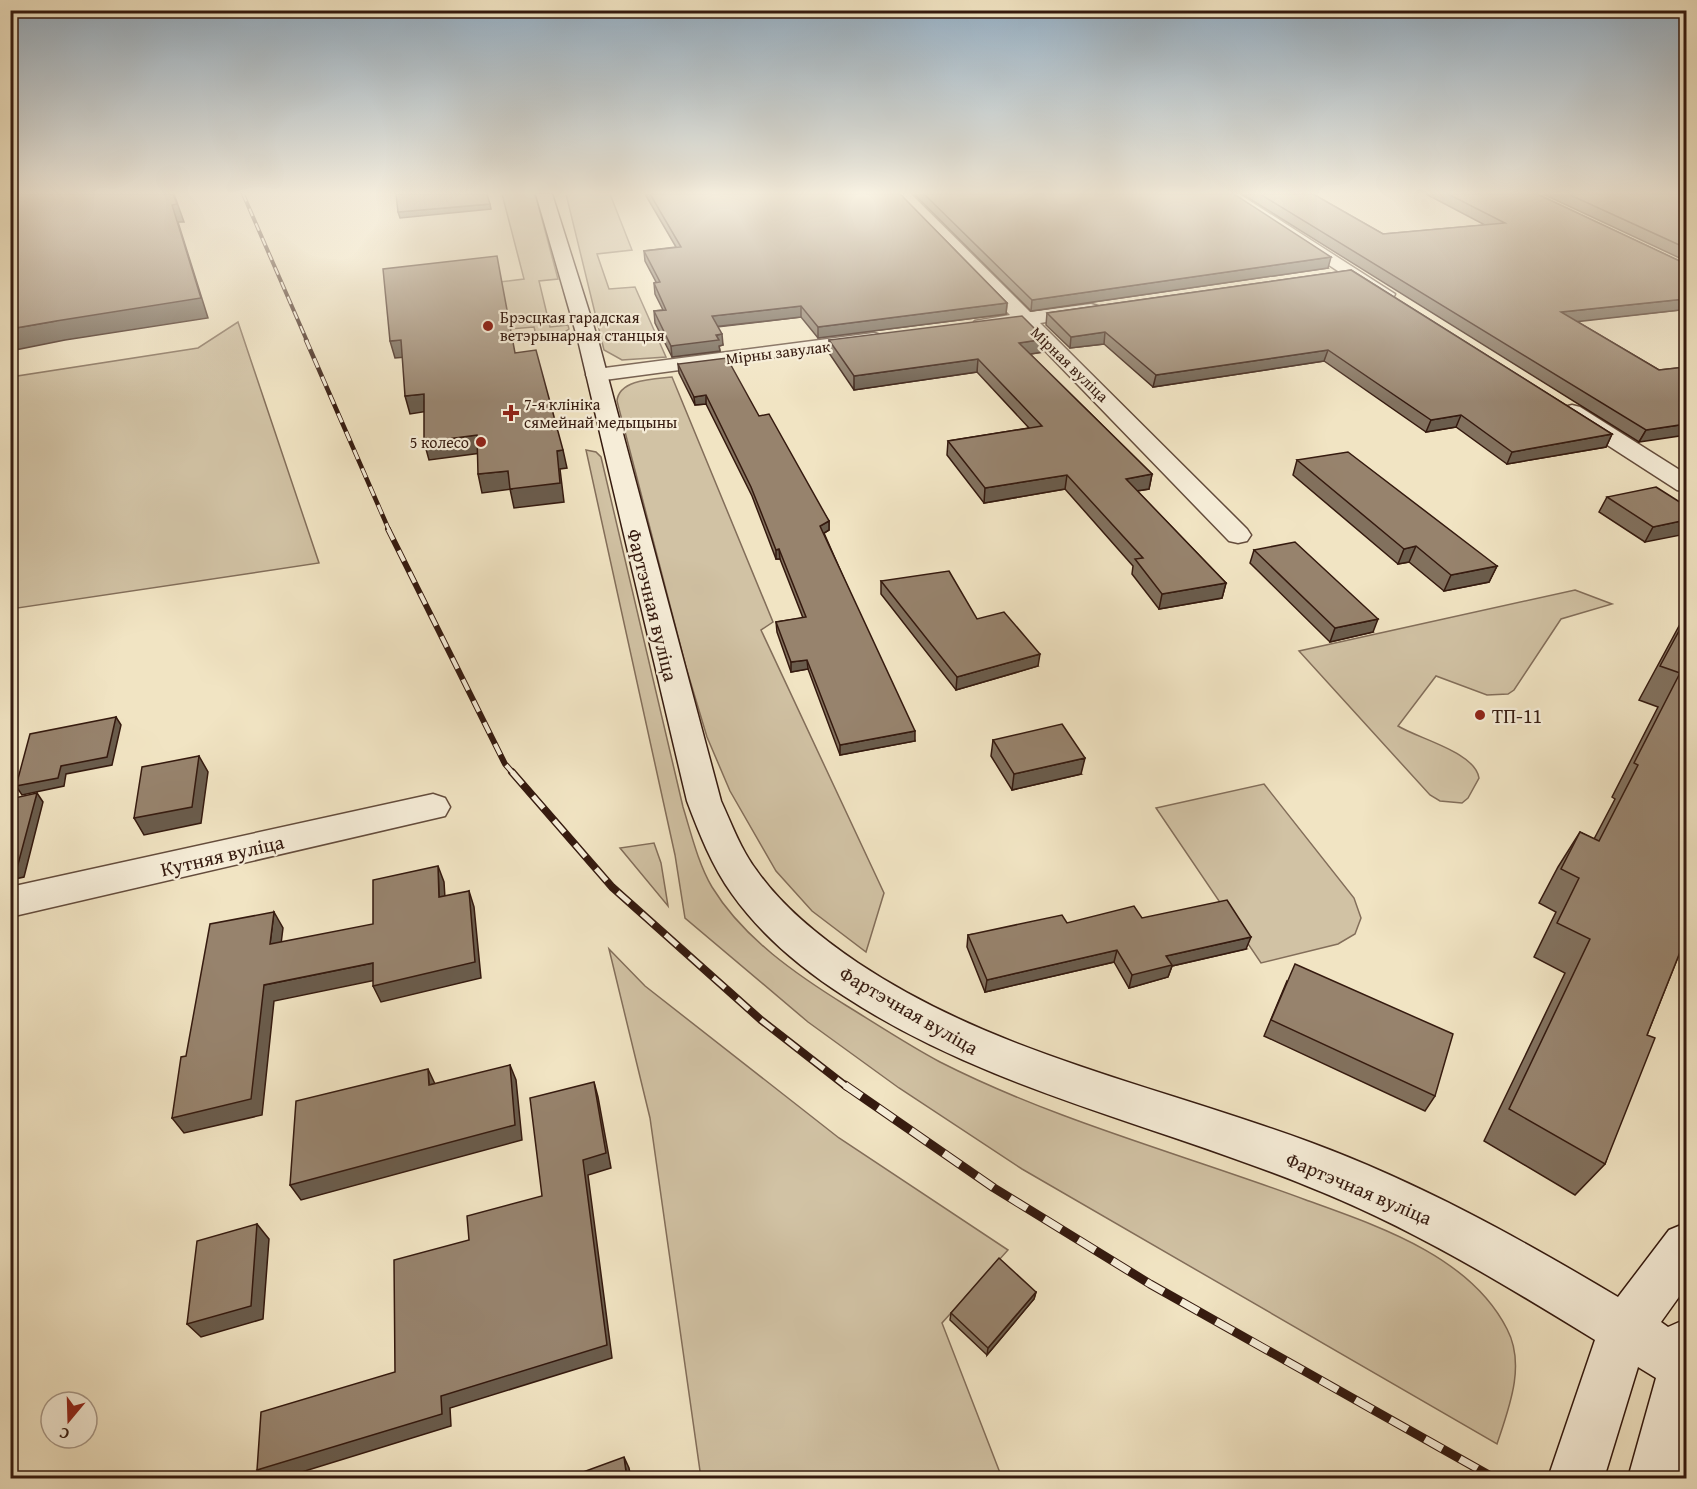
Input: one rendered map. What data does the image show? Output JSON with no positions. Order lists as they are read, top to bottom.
{
  "streets": {
    "street": [
      "Мірны завулак",
      "Мірная вуліца",
      "Фартэчная вуліца",
      "Кутняя вуліца"
    ]
  },
  "crossings": [
    ["Мірны завулак", "Фартэчная вуліца"]
  ],
  "places": {
    "other": ["Брэсцкая гарадская ветэрынарная станцыя", "5 колесо", "ТП-11"],
    "health": ["7-я клініка сямейнай медыцыны"]
  },
  "north": "bottom"
}
